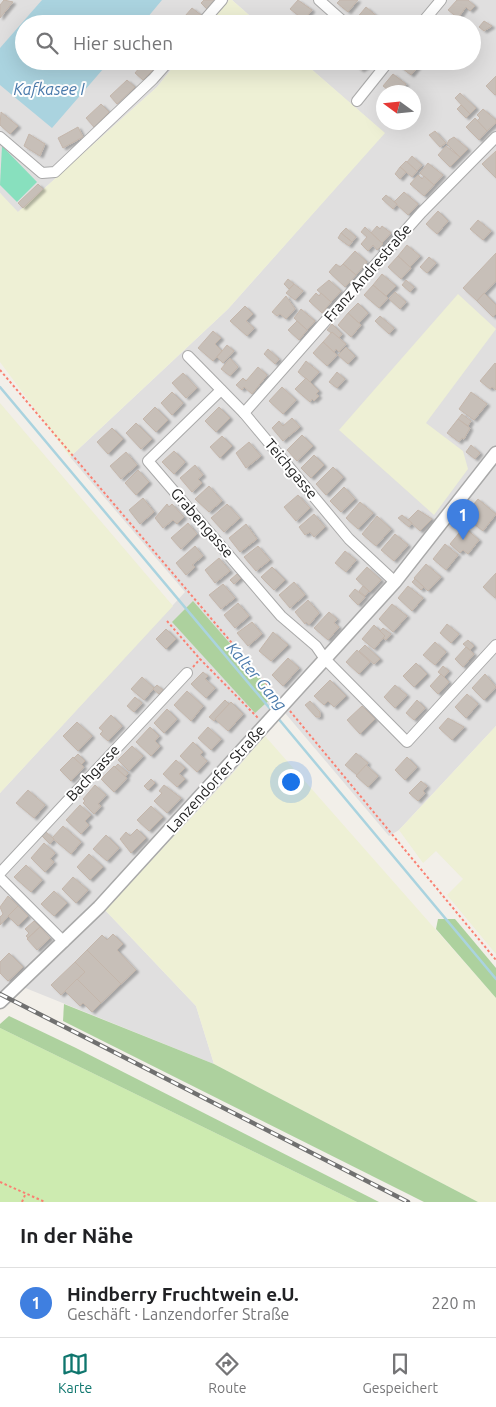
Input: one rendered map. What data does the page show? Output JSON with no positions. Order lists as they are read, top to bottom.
{
  "streets": {
    "street": [
      "Franz Andrestraße",
      "Teichgasse",
      "Grabengasse",
      "Bachgasse",
      "Lanzendorfer Straße"
    ]
  },
  "crossings": [
    ["Franz Andrestraße", "Teichgasse"],
    ["Teichgasse", "Grabengasse"],
    ["Teichgasse", "Lanzendorfer Straße"],
    ["Grabengasse", "Lanzendorfer Straße"]
  ],
  "water": ["Kafkasee I", "Kalter Gang"],
  "north": "left",
  "page": {
    "search": "Hier suchen",
    "pins": "1",
    "heading": "In der Nähe",
    "list": [
      {
        "mark": "1",
        "name": "Hindberry Fruchtwein e.U.",
        "note": "Geschäft · Lanzendorfer Straße",
        "value": "220 m"
      }
    ],
    "nav": ["Karte", "Route", "Gespeichert"]
  }
}
